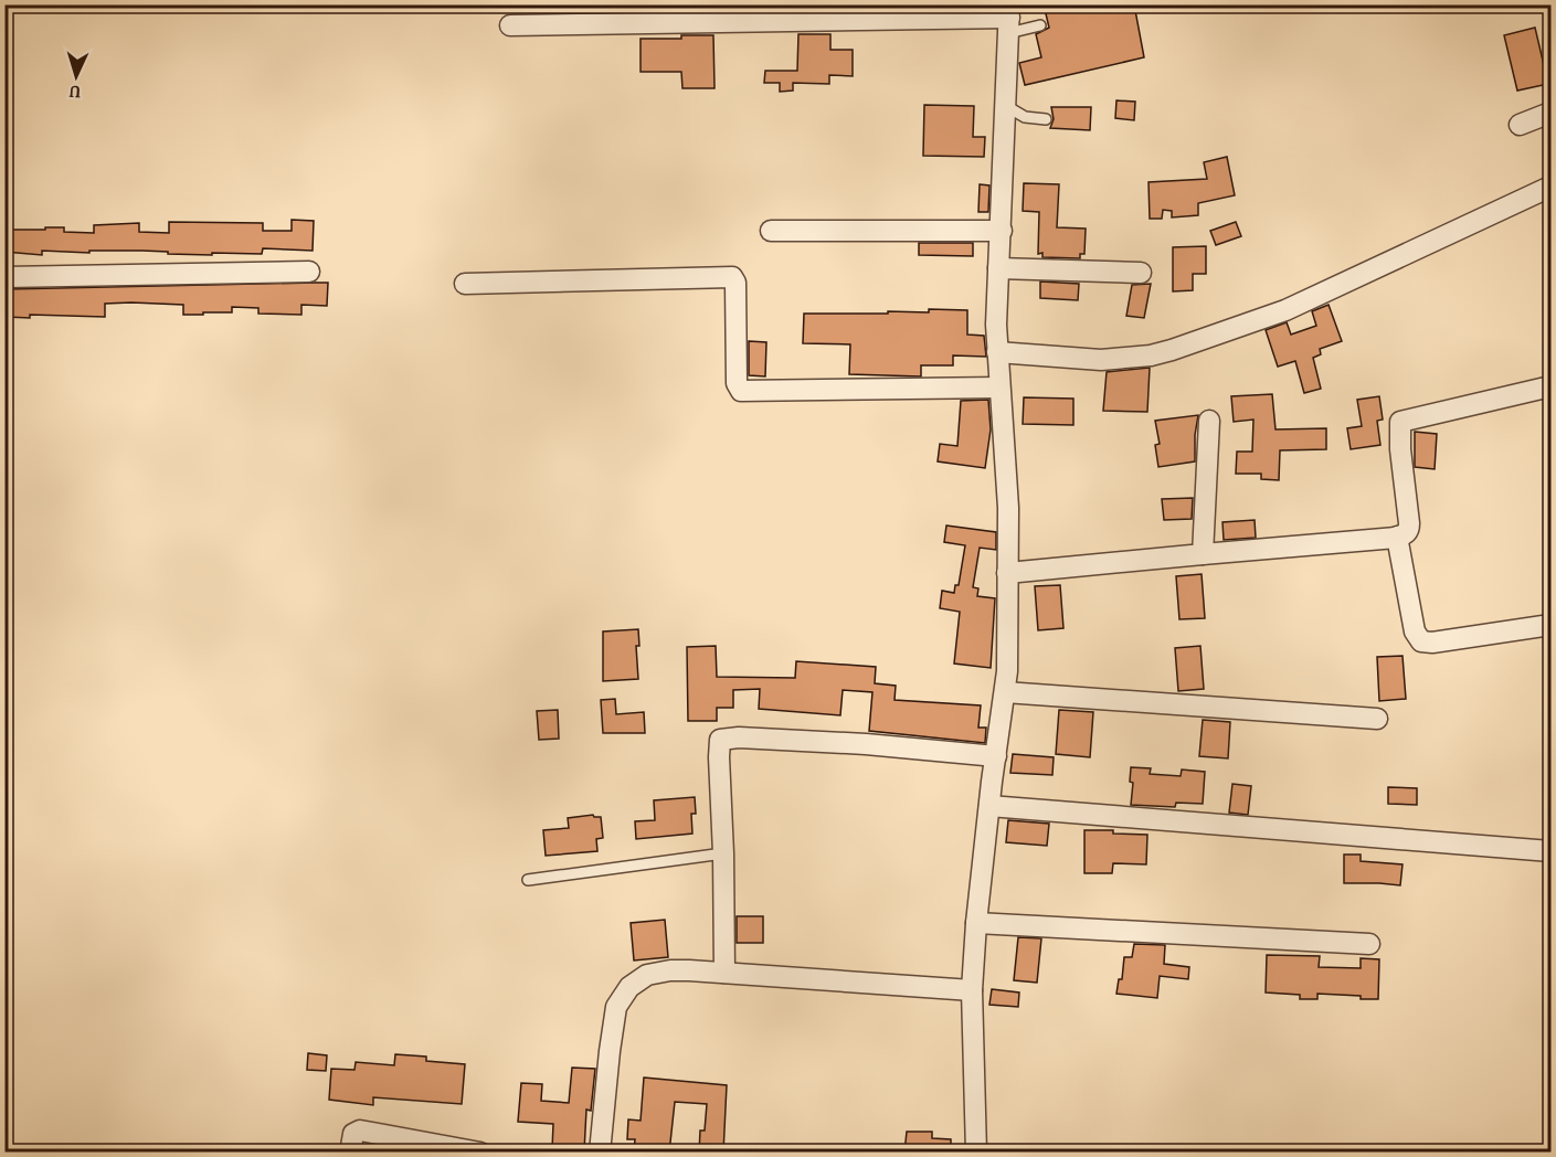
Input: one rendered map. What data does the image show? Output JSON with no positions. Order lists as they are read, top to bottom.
{
  "north": "bottom"
}
